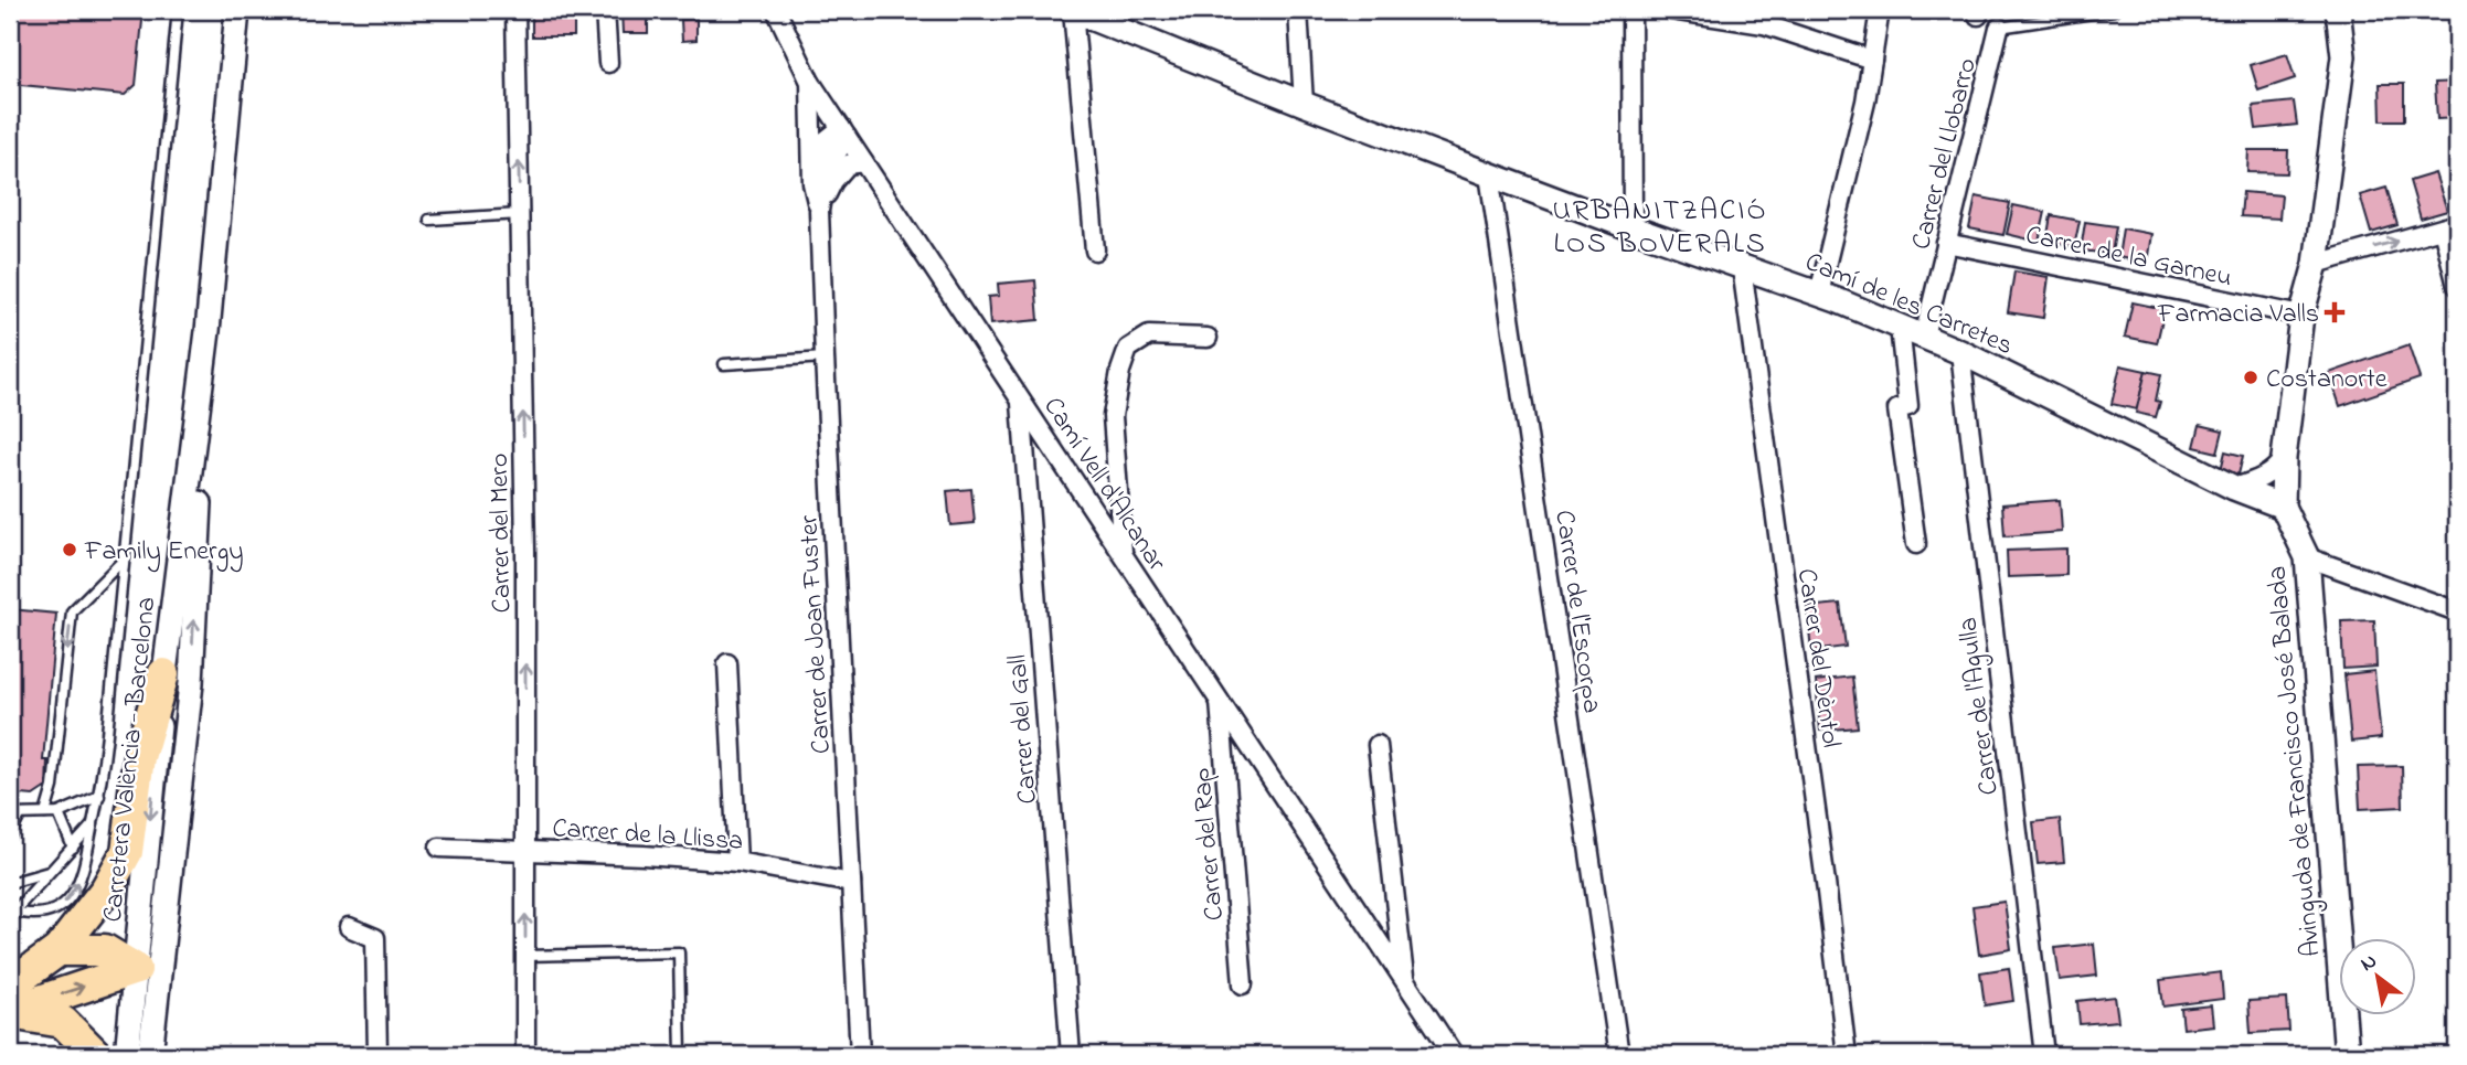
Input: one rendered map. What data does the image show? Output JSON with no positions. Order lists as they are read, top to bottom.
{
  "streets": {
    "street": [
      "Carrer del Llobarro",
      "Carrer de la Garneu",
      "Camí de les Carretes",
      "Camí Vell d'Alcanar",
      "Carrer del Mero",
      "Carrer de l'Escorpa",
      "Carrer de Joan Fuster",
      "Carrer del Dèntol",
      "Carrer de l'Agulla",
      "Carrer del Gall",
      "Carretera València - Barcelona",
      "Avinguda de Francisco José Balada",
      "Carrer de la Llissa",
      "Carrer del Rap"
    ]
  },
  "crossings": [
    ["Carrer del Llobarro", "Carrer de la Garneu"],
    ["Carrer del Llobarro", "Camí de les Carretes"],
    ["Carrer de la Garneu", "Avinguda de Francisco José Balada"],
    ["Camí de les Carretes", "Carrer de l'Escorpa"],
    ["Camí de les Carretes", "Carrer del Dèntol"],
    ["Camí de les Carretes", "Carrer de l'Agulla"],
    ["Camí de les Carretes", "Avinguda de Francisco José Balada"],
    ["Camí Vell d'Alcanar", "Carrer de Joan Fuster"],
    ["Camí Vell d'Alcanar", "Carrer del Gall"],
    ["Camí Vell d'Alcanar", "Carrer del Rap"],
    ["Carrer del Mero", "Carrer de la Llissa"],
    ["Carrer de Joan Fuster", "Carrer de la Llissa"]
  ],
  "one_way": ["Carrer del Mero"],
  "districts": ["URBANITZACIÓ LOS BOVERALS"],
  "places": {
    "health": ["Farmacia Valls"],
    "other": ["Costanorte", "Family Energy"]
  },
  "north": "top left"
}
